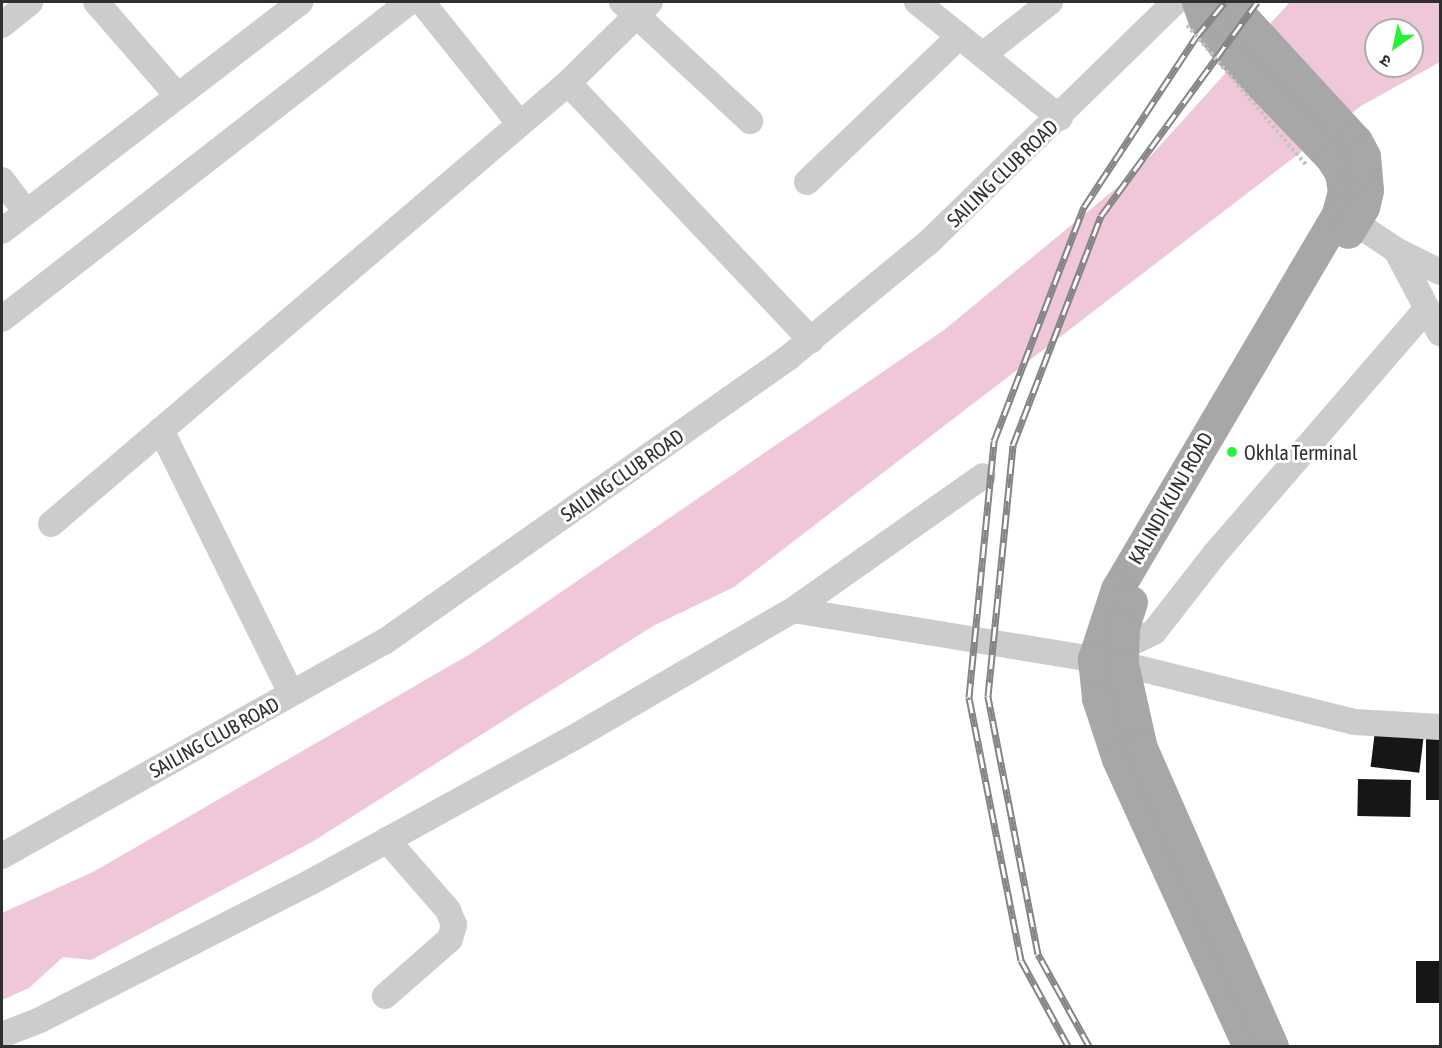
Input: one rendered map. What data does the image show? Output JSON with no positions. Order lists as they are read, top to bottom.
{
  "streets": {
    "main road": ["KALINDI KUNJ ROAD"],
    "street": ["SAILING CLUB ROAD"]
  },
  "places": ["Okhla Terminal"],
  "north": "bottom left"
}
